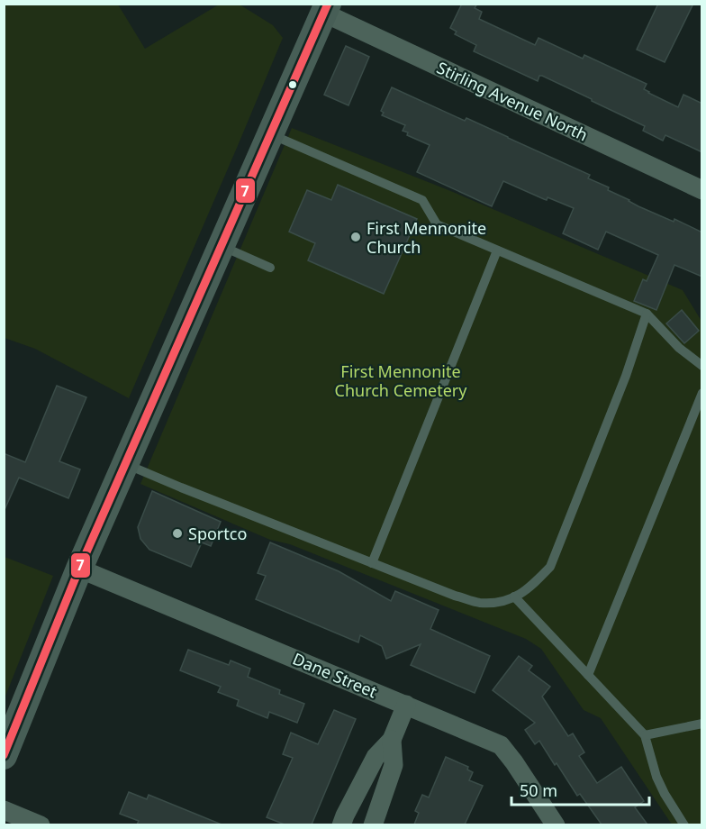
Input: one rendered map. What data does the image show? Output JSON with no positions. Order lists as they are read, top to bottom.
{
  "streets": {
    "street": ["Stirling Avenue North", "Dane Street"]
  },
  "parks": ["First Mennonite Church Cemetery"],
  "places": ["First Mennonite Church", "Sportco"],
  "lines": ["transit line 7"],
  "scale_bar": "50 m"
}
